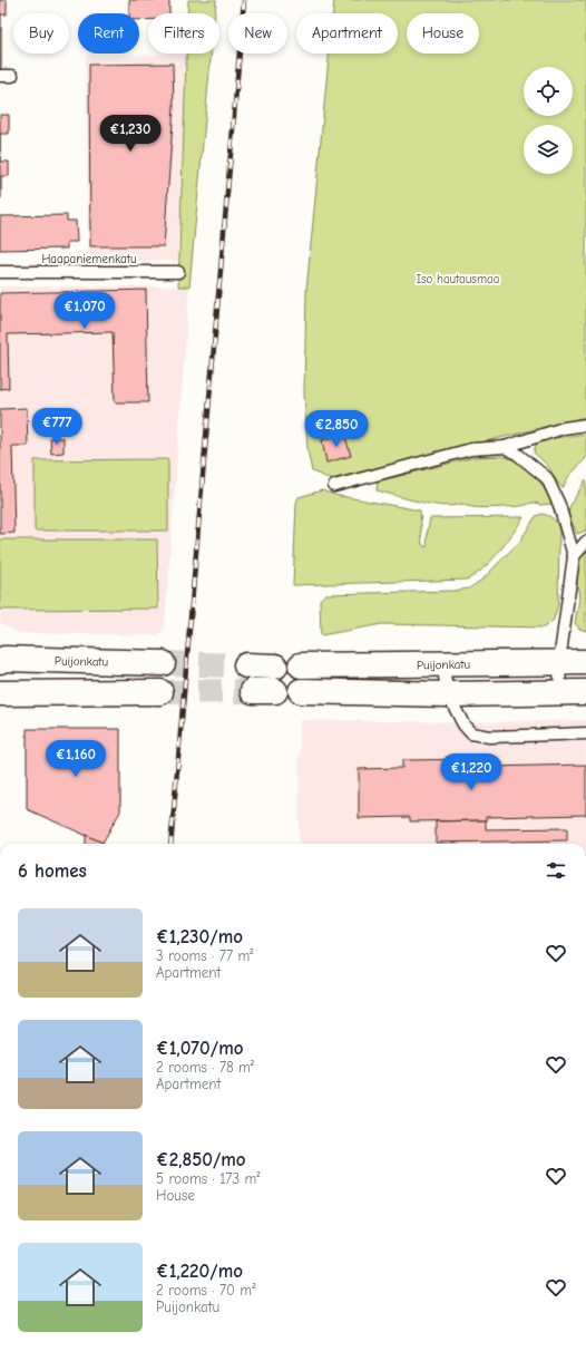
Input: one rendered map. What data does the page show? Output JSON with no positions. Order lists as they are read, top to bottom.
{
  "streets": {
    "main road": ["Puijonkatu"],
    "lane": ["Haapaniemenkatu"]
  },
  "parks": ["Iso hautausmaa"],
  "page": {
    "chip": [
      "Buy",
      "Rent",
      "Filters",
      "New",
      "Apartment",
      "House"
    ],
    "price": [
      "€1,230",
      "€1,070",
      "€777",
      "€2,850",
      "€1,160",
      "€1,220"
    ],
    "heading": "6 homes",
    "list": [
      {
        "name": "€1,230/mo",
        "note": "3 rooms · 77 m² · Apartment"
      },
      {
        "name": "€1,070/mo",
        "note": "2 rooms · 78 m² · Apartment"
      },
      {
        "name": "€2,850/mo",
        "note": "5 rooms · 173 m² · House"
      },
      {
        "name": "€1,220/mo",
        "note": "2 rooms · 70 m² · Puijonkatu"
      }
    ]
  }
}
